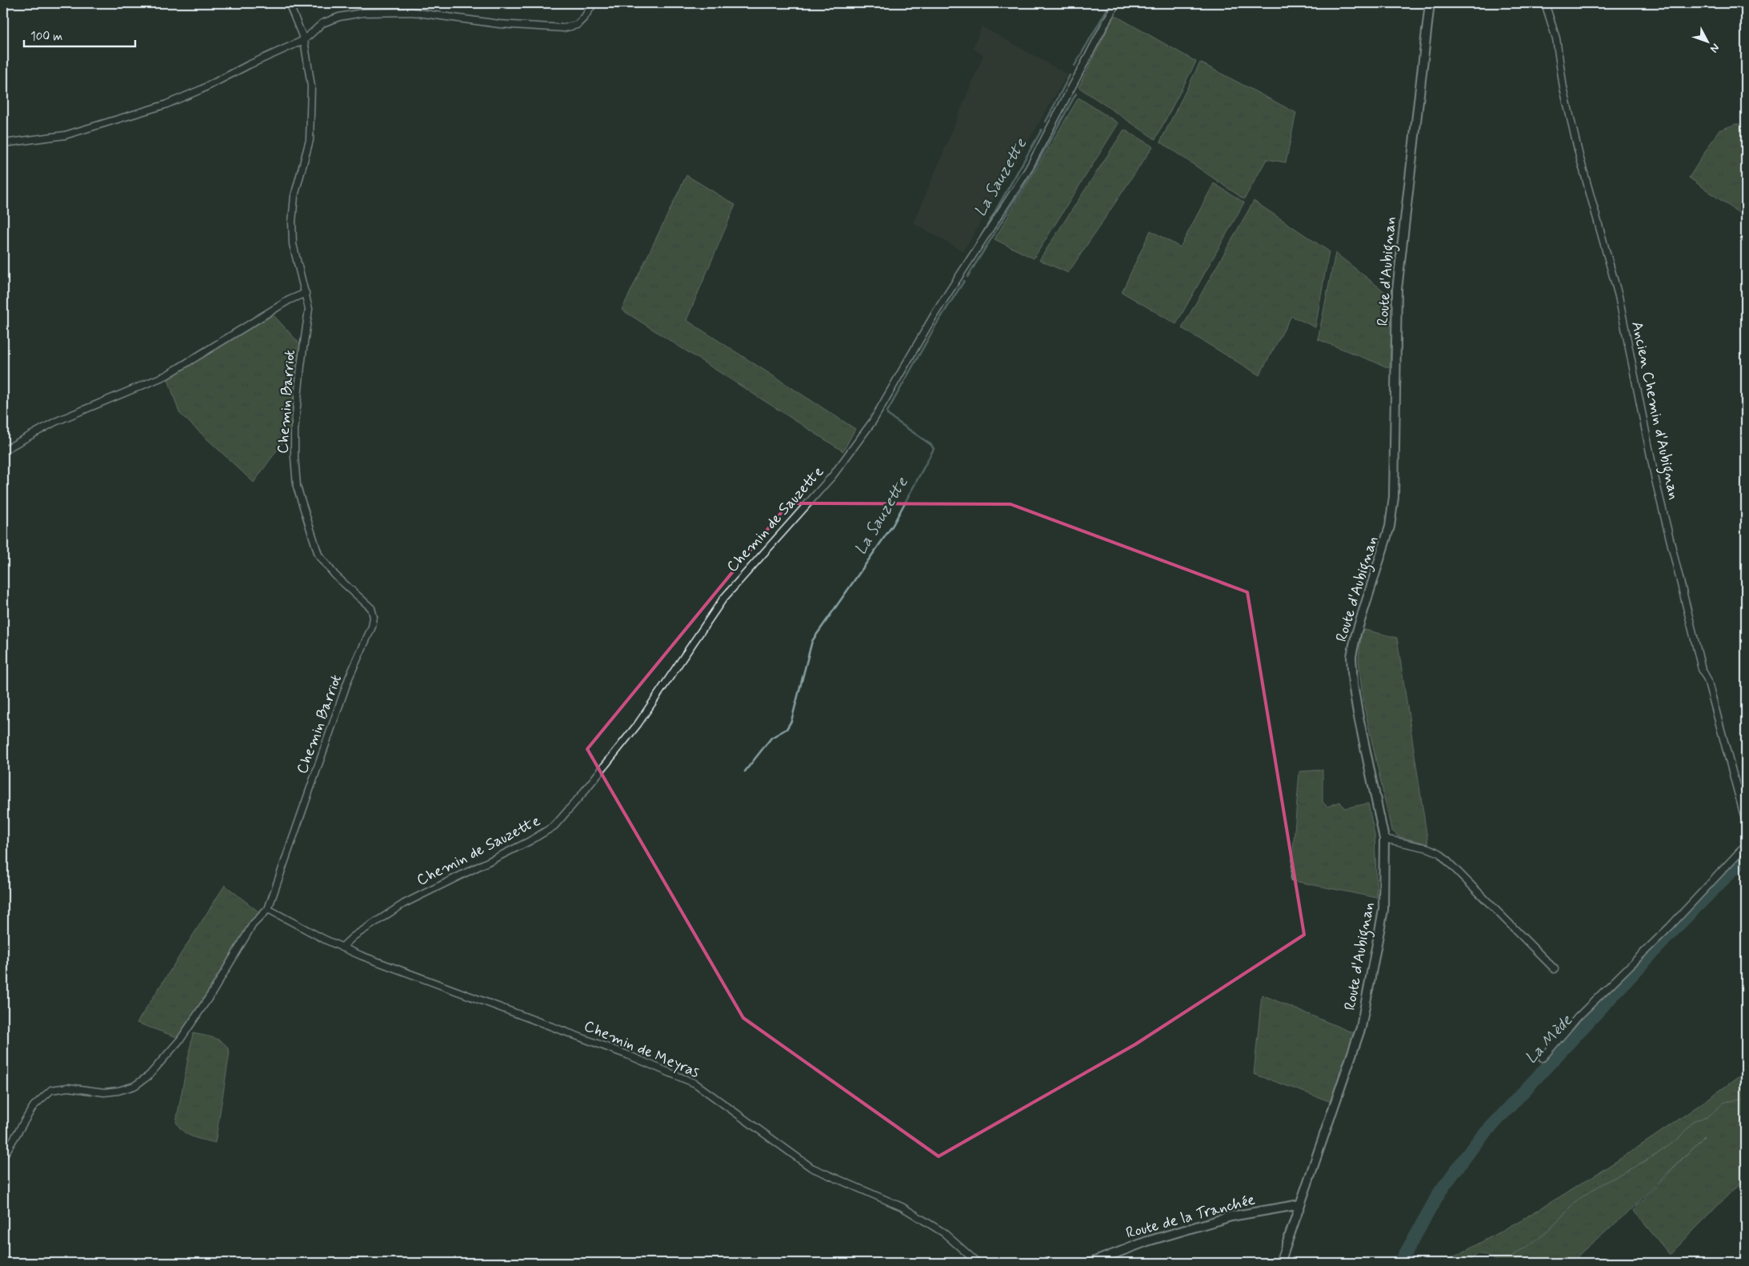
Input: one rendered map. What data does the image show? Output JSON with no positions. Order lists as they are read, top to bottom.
{
  "streets": {
    "street": [
      "Route d'Aubignan",
      "Chemin Barriot",
      "Ancien Chemin d'Aubignan",
      "Chemin de Sauzette",
      "Chemin de Meyras",
      "Route de la Tranchée"
    ]
  },
  "crossings": [
    ["Route d'Aubignan", "Route de la Tranchée"],
    ["Chemin Barriot", "Chemin de Meyras"],
    ["Chemin de Sauzette", "Chemin de Meyras"]
  ],
  "water": ["La Sauzette", "La Mède"],
  "scale_bar": "100 m",
  "north": "bottom right"
}
